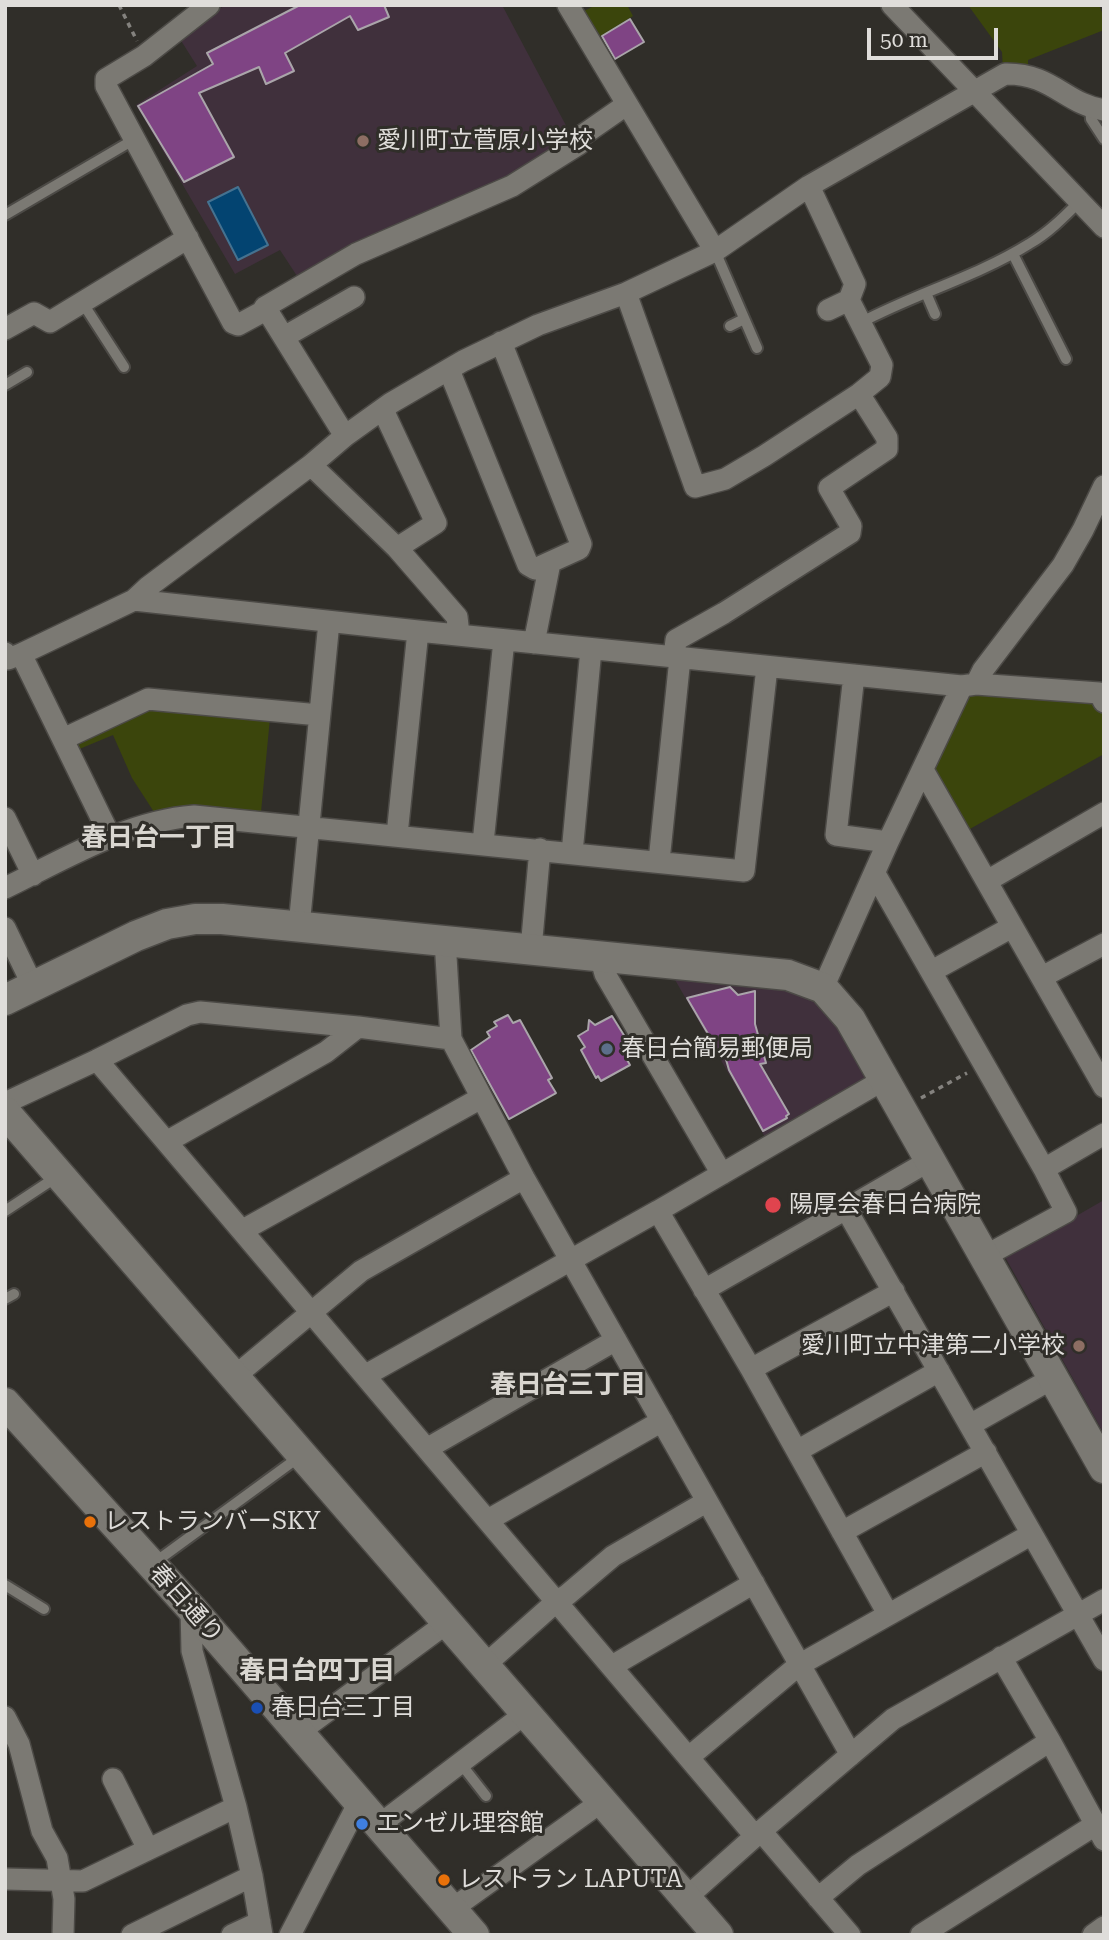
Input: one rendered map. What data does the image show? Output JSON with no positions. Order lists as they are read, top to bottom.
{
  "streets": {
    "street": ["春日通り"]
  },
  "districts": ["春日台一丁目", "春日台三丁目", "春日台四丁目"],
  "places": [
    "愛川町立菅原小学校",
    "春日台簡易郵便局",
    "陽厚会春日台病院",
    "愛川町立中津第二小学校",
    "レストランバーSKY",
    "春日台三丁目",
    "エンゼル理容館",
    "レストラン LAPUTA"
  ],
  "scale_bar": "50 m"
}
